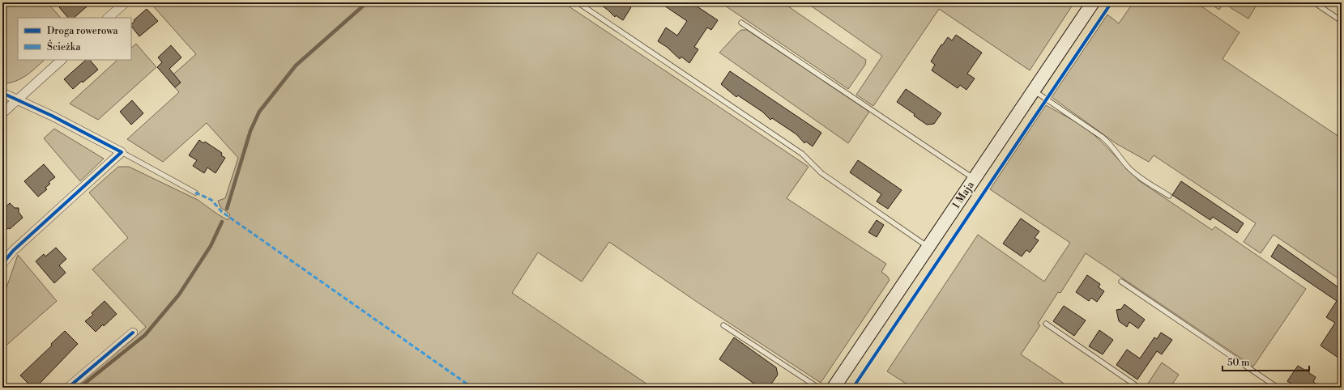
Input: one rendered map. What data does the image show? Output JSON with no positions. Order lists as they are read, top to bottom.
{
  "streets": {
    "main road": ["1 Maja"]
  },
  "legend": ["Droga rowerowa", "Ścieżka"],
  "scale_bar": "50 m"
}
